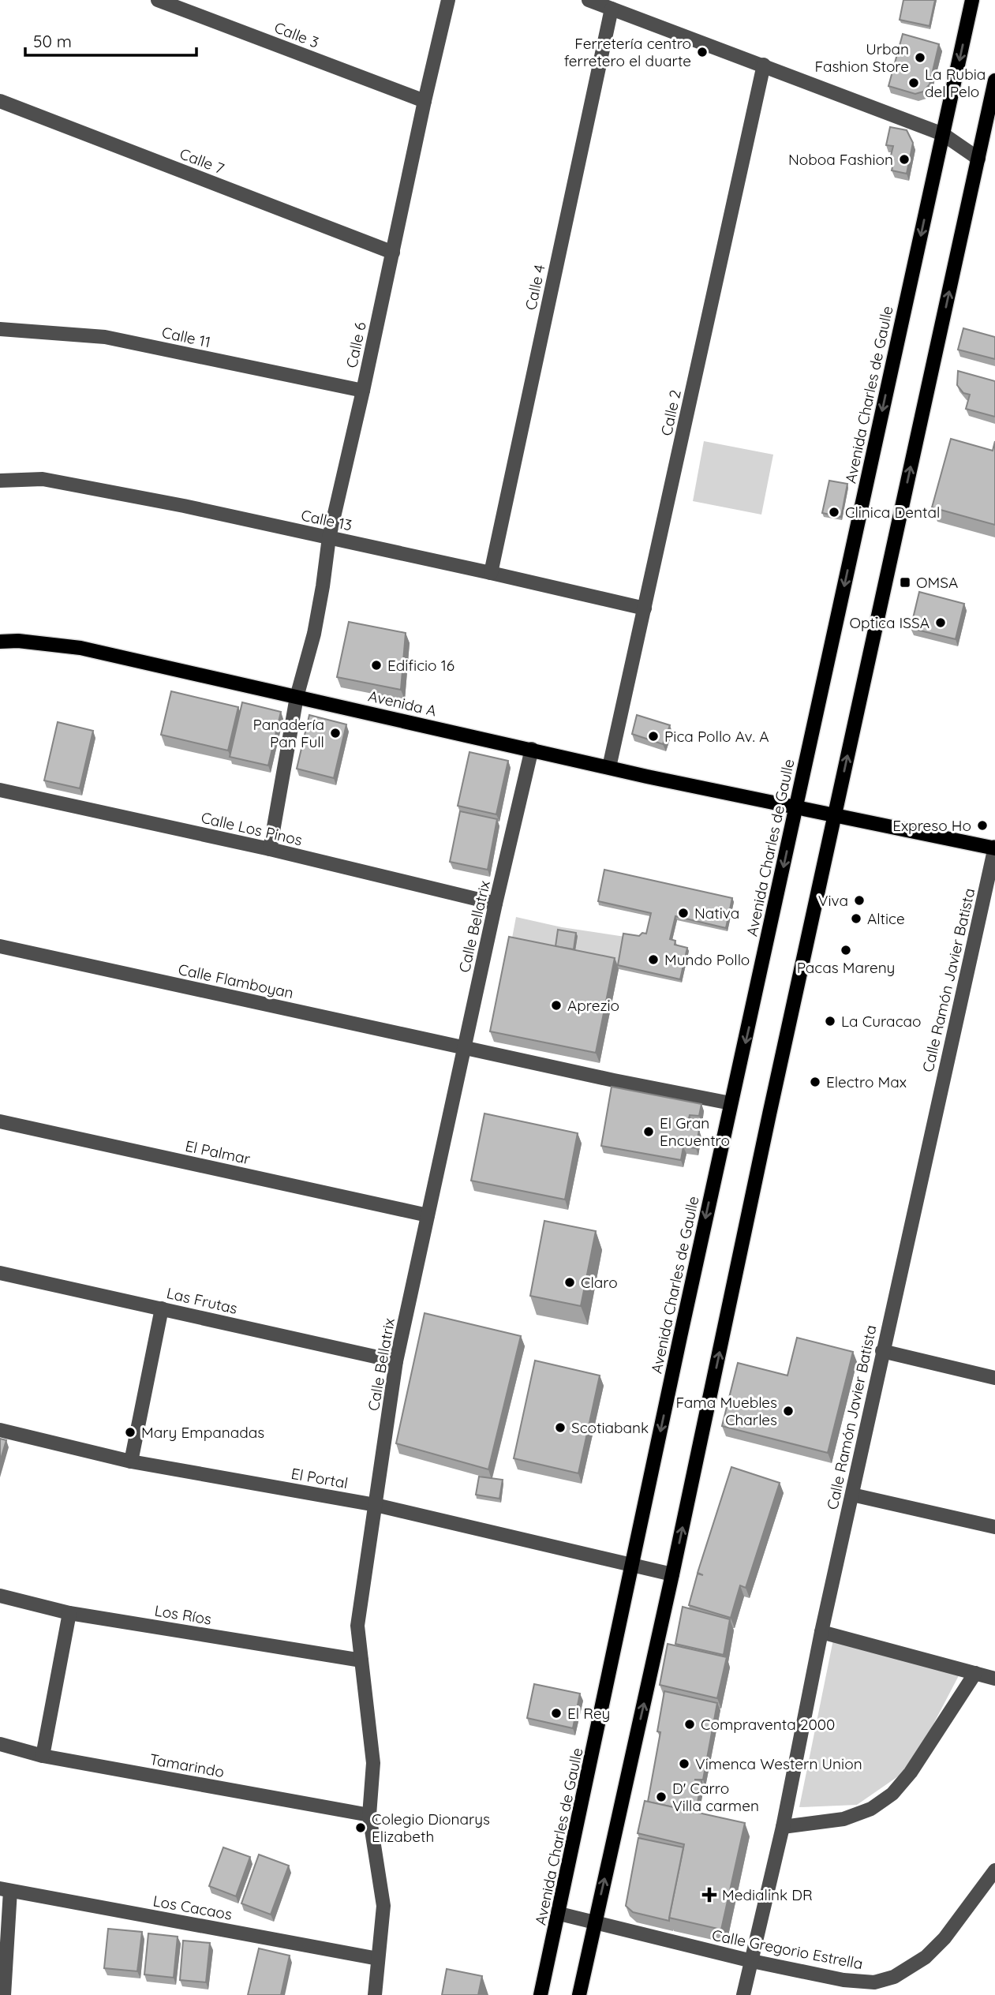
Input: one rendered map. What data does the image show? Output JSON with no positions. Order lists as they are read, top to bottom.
{
  "streets": {
    "main road": ["Avenida Charles de Gaulle", "Avenida A"],
    "street": [
      "Calle 3",
      "Calle 7",
      "Calle 4",
      "Calle 11",
      "Calle 6",
      "Calle 2",
      "Calle 13",
      "Calle Los Pinos",
      "Calle Bellatrix",
      "Calle Ramón Javier Batista",
      "Calle Flamboyan",
      "El Palmar",
      "Las Frutas",
      "El Portal",
      "Los Ríos",
      "Tamarindo",
      "Los Cacaos",
      "Calle Gregorio Estrella"
    ]
  },
  "crossings": [
    ["Calle 3", "Calle 6"],
    ["Calle 7", "Calle 6"],
    ["Calle 4", "Calle 13"],
    ["Calle 11", "Calle 6"],
    ["Calle 6", "Calle 13"],
    ["Calle 6", "Avenida A"],
    ["Calle 6", "Calle Los Pinos"],
    ["Avenida Charles de Gaulle", "Avenida A"],
    ["Avenida Charles de Gaulle", "Calle Flamboyan"],
    ["Avenida Charles de Gaulle", "El Portal"],
    ["Avenida Charles de Gaulle", "Calle Gregorio Estrella"],
    ["Calle 2", "Calle 13"],
    ["Calle 2", "Avenida A"],
    ["Avenida A", "Calle Bellatrix"],
    ["Avenida A", "Calle Ramón Javier Batista"],
    ["Calle Los Pinos", "Calle Bellatrix"],
    ["Calle Bellatrix", "Calle Flamboyan"],
    ["Calle Bellatrix", "El Palmar"],
    ["Calle Bellatrix", "Las Frutas"],
    ["Calle Bellatrix", "El Portal"],
    ["Calle Bellatrix", "Los Ríos"],
    ["Calle Bellatrix", "Tamarindo"],
    ["Calle Bellatrix", "Los Cacaos"],
    ["Calle Ramón Javier Batista", "Calle Gregorio Estrella"]
  ],
  "places": {
    "other": [
      "Ferretería centro ferretero el duarte",
      "Urban Fashion Store",
      "La Rubia del Pelo",
      "Noboa Fashion",
      "Clinica Dental",
      "Optica ISSA",
      "Edificio 16",
      "Panadería Pan Full",
      "Pica Pollo Av. A",
      "Expreso Ho",
      "Viva",
      "Nativa",
      "Altice",
      "Pacas Mareny",
      "Mundo Pollo",
      "Aprezio",
      "La Curacao",
      "Electro Max",
      "El Gran Encuentro",
      "Claro",
      "Fama Muebles Charles",
      "Scotiabank",
      "Mary Empanadas",
      "El Rey",
      "Compraventa 2000",
      "Vimenca Western Union",
      "D' Carro Villa carmen",
      "Colegio Dionarys Elizabeth"
    ],
    "transit": ["OMSA"],
    "health": ["Medialink DR"]
  },
  "scale_bar": "50 m"
}
